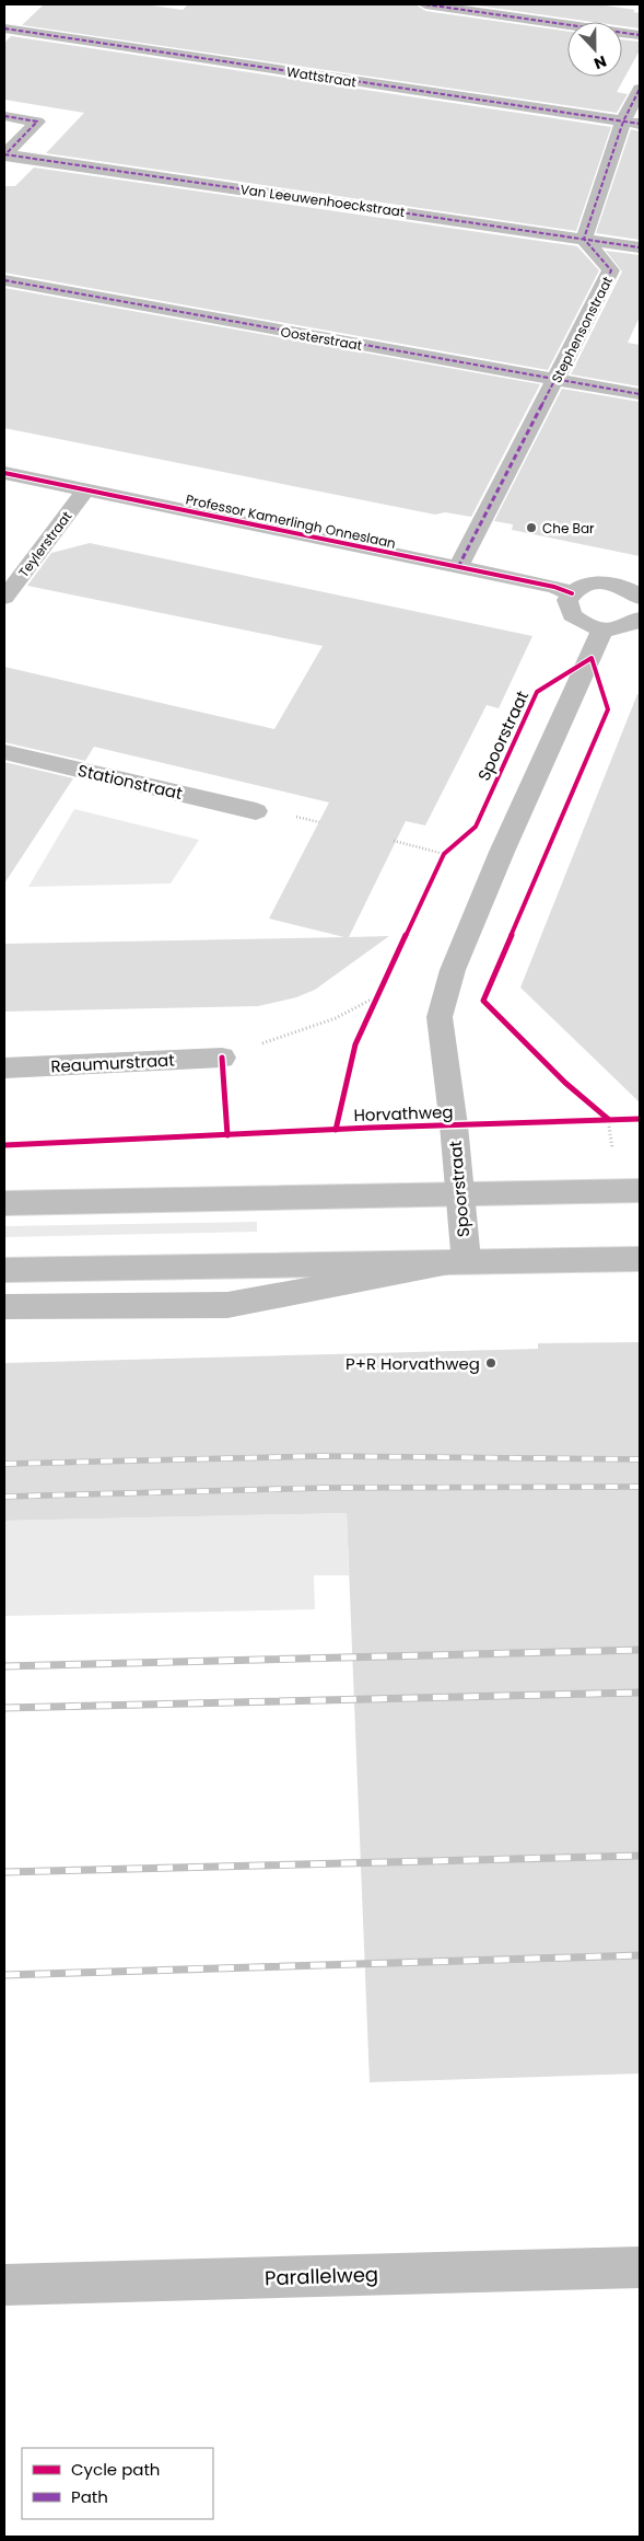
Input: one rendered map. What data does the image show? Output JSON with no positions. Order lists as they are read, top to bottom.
{
  "streets": {
    "street": [
      "Wattstraat",
      "Van Leeuwenhoeckstraat",
      "Stephensonstraat",
      "Oosterstraat",
      "Professor Kamerlingh Onneslaan",
      "Teylerstraat",
      "Spoorstraat",
      "Stationstraat",
      "Reaumurstraat",
      "Parallelweg"
    ],
    "cycle path": ["Horvathweg"]
  },
  "crossings": [
    ["Van Leeuwenhoeckstraat", "Stephensonstraat"],
    ["Stephensonstraat", "Oosterstraat"],
    ["Stephensonstraat", "Professor Kamerlingh Onneslaan"],
    ["Professor Kamerlingh Onneslaan", "Teylerstraat"]
  ],
  "places": ["Che Bar", "P+R Horvathweg"],
  "legend": ["Cycle path", "Path"],
  "north": "bottom"
}
